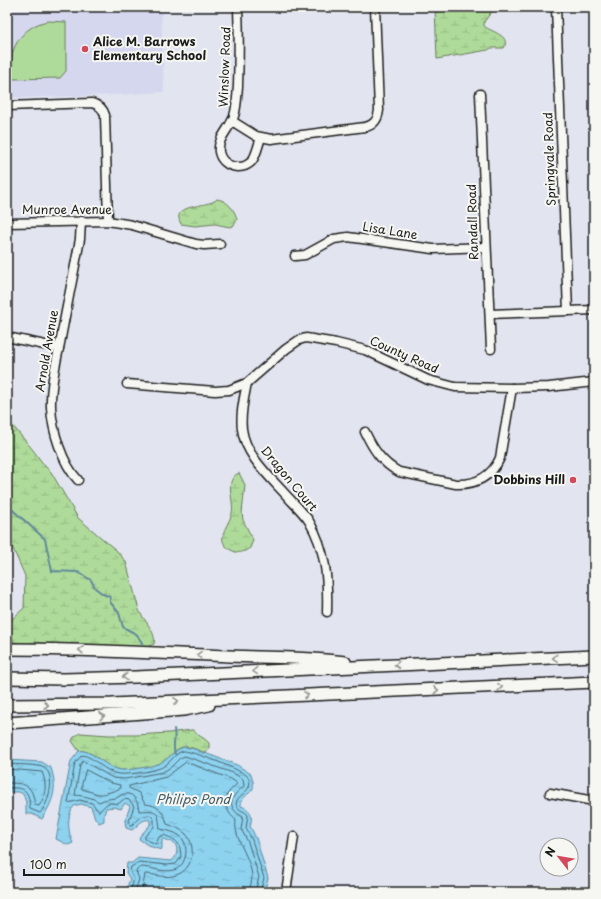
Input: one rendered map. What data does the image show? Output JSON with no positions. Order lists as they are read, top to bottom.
{
  "streets": {
    "street": [
      "Winslow Road",
      "Springvale Road",
      "Munroe Avenue",
      "Randall Road",
      "Lisa Lane",
      "Arnold Avenue",
      "County Road",
      "Dragon Court"
    ]
  },
  "crossings": [
    ["Munroe Avenue", "Arnold Avenue"],
    ["Randall Road", "Lisa Lane"],
    ["County Road", "Dragon Court"]
  ],
  "water": ["Philips Pond"],
  "places": ["Alice M. Barrows Elementary School", "Dobbins Hill"],
  "scale_bar": "100 m",
  "north": "top left"
}
